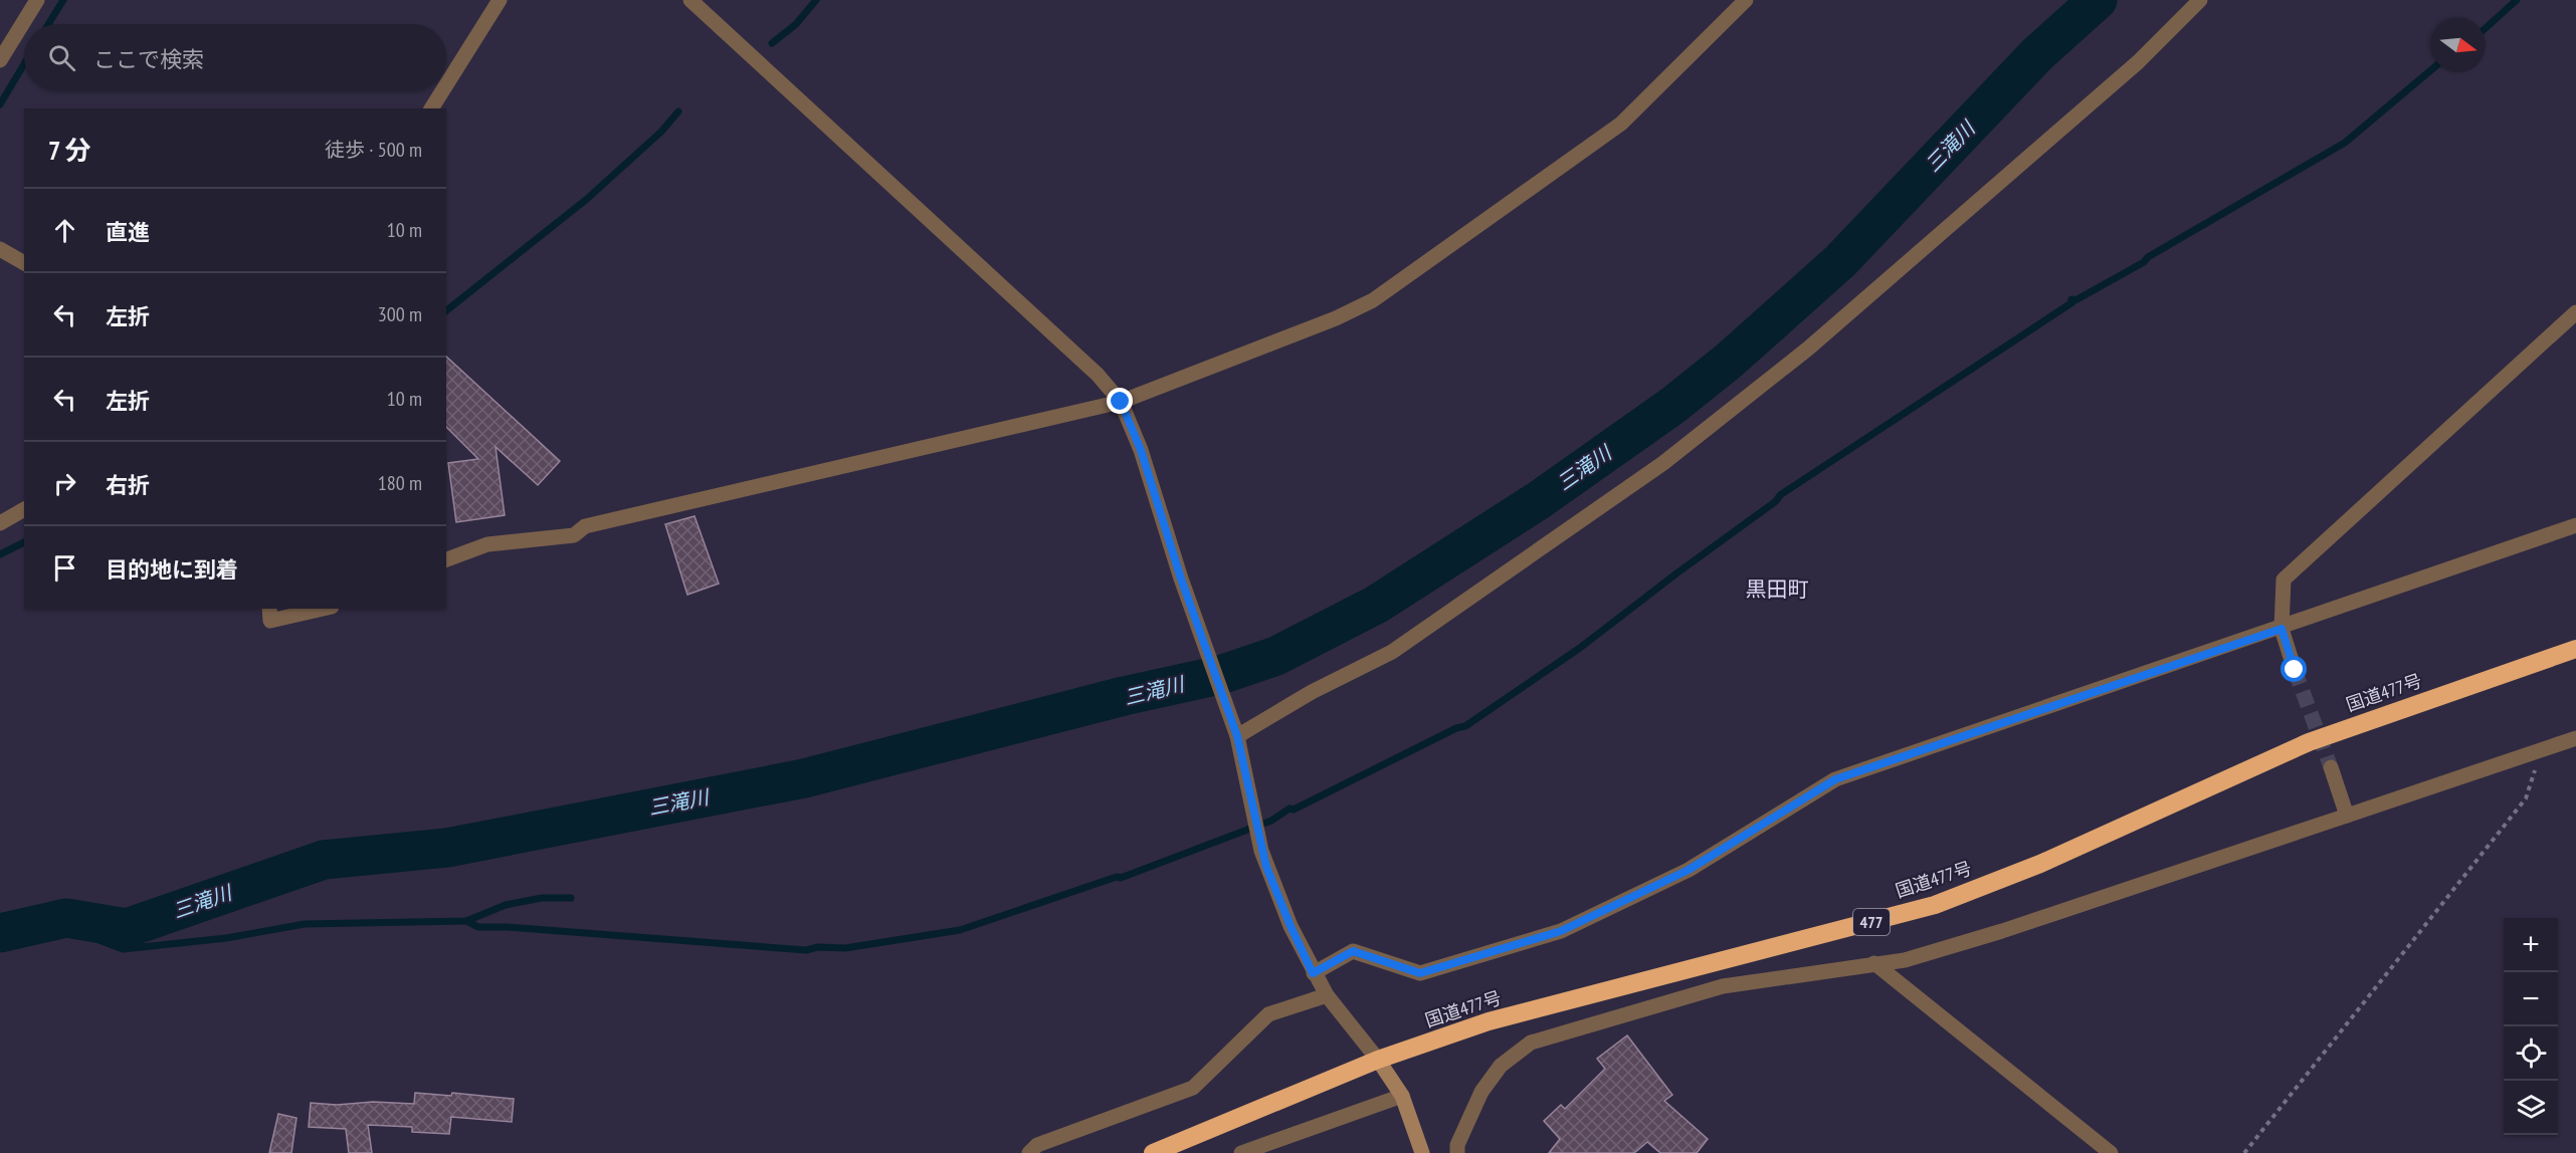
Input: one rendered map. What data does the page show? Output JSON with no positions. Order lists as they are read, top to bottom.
{
  "streets": {
    "highway": ["国道477号", "477"]
  },
  "districts": ["黒田町"],
  "water": ["三滝川"],
  "north": "right",
  "page": {
    "search": "ここで検索",
    "heading": ["7 分", "徒歩 · 500 m"],
    "list": [
      ["直進", "10 m"],
      ["左折", "300 m"],
      ["左折", "10 m"],
      ["右折", "180 m"],
      "目的地に到着"
    ],
    "map_buttons": ["+", "−"]
  }
}
